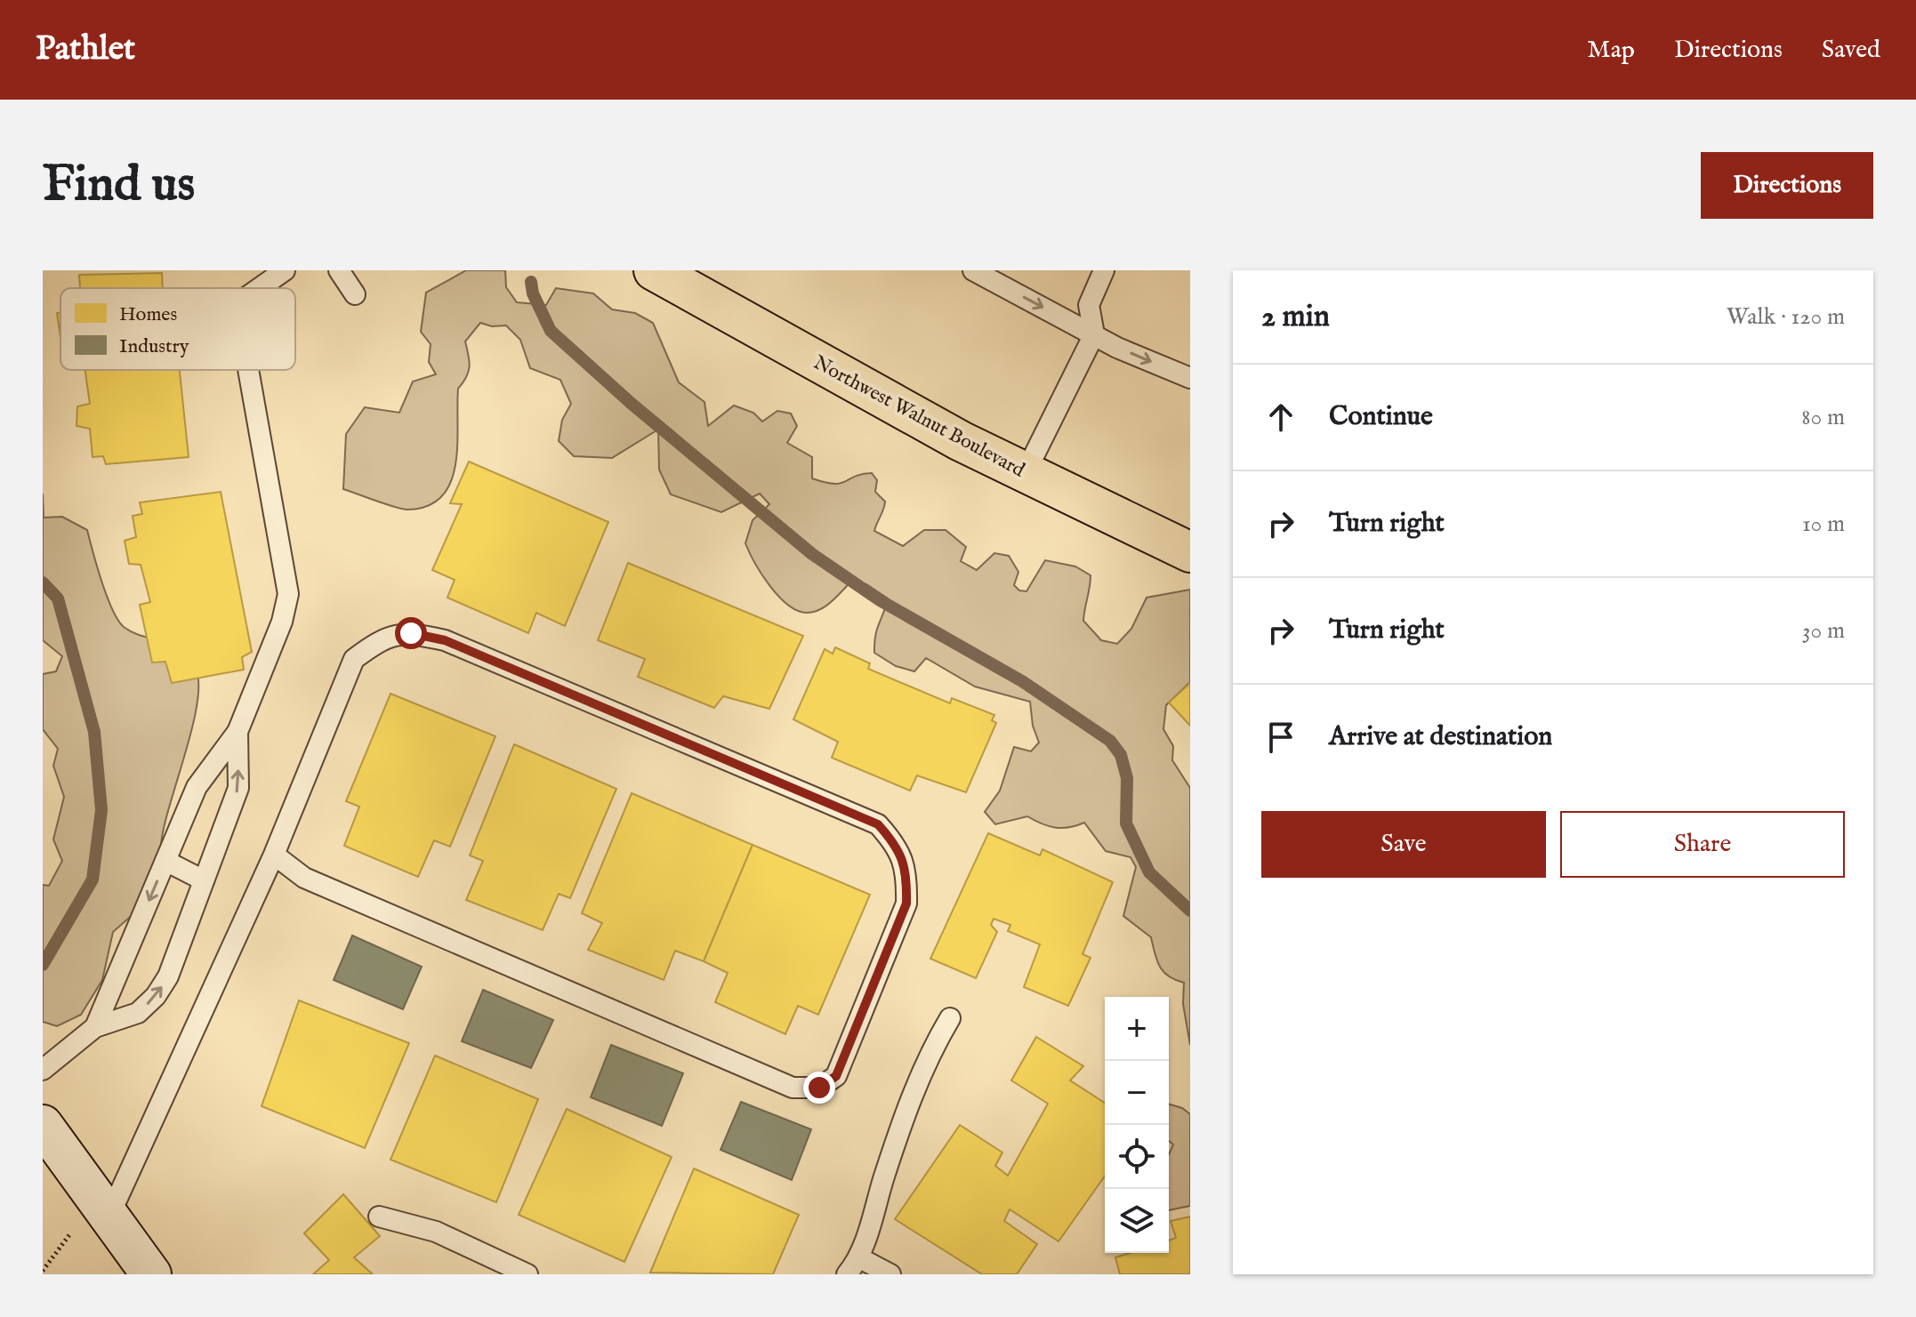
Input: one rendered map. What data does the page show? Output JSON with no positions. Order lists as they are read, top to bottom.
{
  "streets": {
    "main road": ["Northwest Walnut Boulevard"]
  },
  "legend": ["Homes", "Industry"],
  "page": {
    "header": "Pathlet",
    "nav": ["Map", "Directions", "Saved"],
    "buttons": [
      "Directions",
      ["Save", "Share"]
    ],
    "title": "Find us",
    "heading": ["2 min", "Walk · 120 m"],
    "list": [
      ["Continue", "80 m"],
      ["Turn right", "10 m"],
      ["Turn right", "30 m"],
      "Arrive at destination"
    ],
    "map_buttons": ["+", "−"]
  }
}
